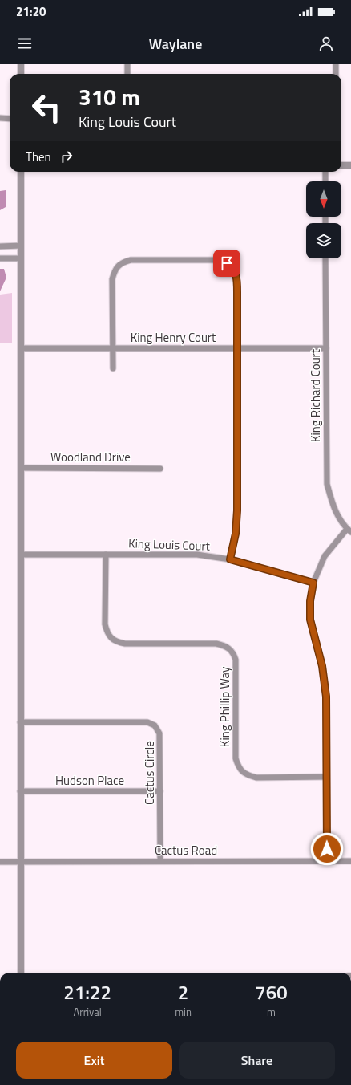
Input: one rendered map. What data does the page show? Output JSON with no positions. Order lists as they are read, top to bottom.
{
  "streets": {
    "street": [
      "King Henry Court",
      "King Richard Court",
      "Woodland Drive",
      "King Louis Court",
      "King Phillip Way",
      "Cactus Circle",
      "Hudson Place",
      "Cactus Road"
    ]
  },
  "crossings": [
    ["King Henry Court", "King Richard Court"],
    ["King Louis Court", "King Phillip Way"],
    ["Cactus Circle", "Hudson Place"],
    ["Cactus Circle", "Cactus Road"]
  ],
  "north": "bottom",
  "page": {
    "status": "21:20",
    "header": "Waylane",
    "turn": ["310 m", "King Louis Court"],
    "then": "Then",
    "eta": [
      "21:22",
      "Arrival",
      "2",
      "min",
      "760",
      "m"
    ],
    "buttons": ["Exit", "Share"]
  }
}
